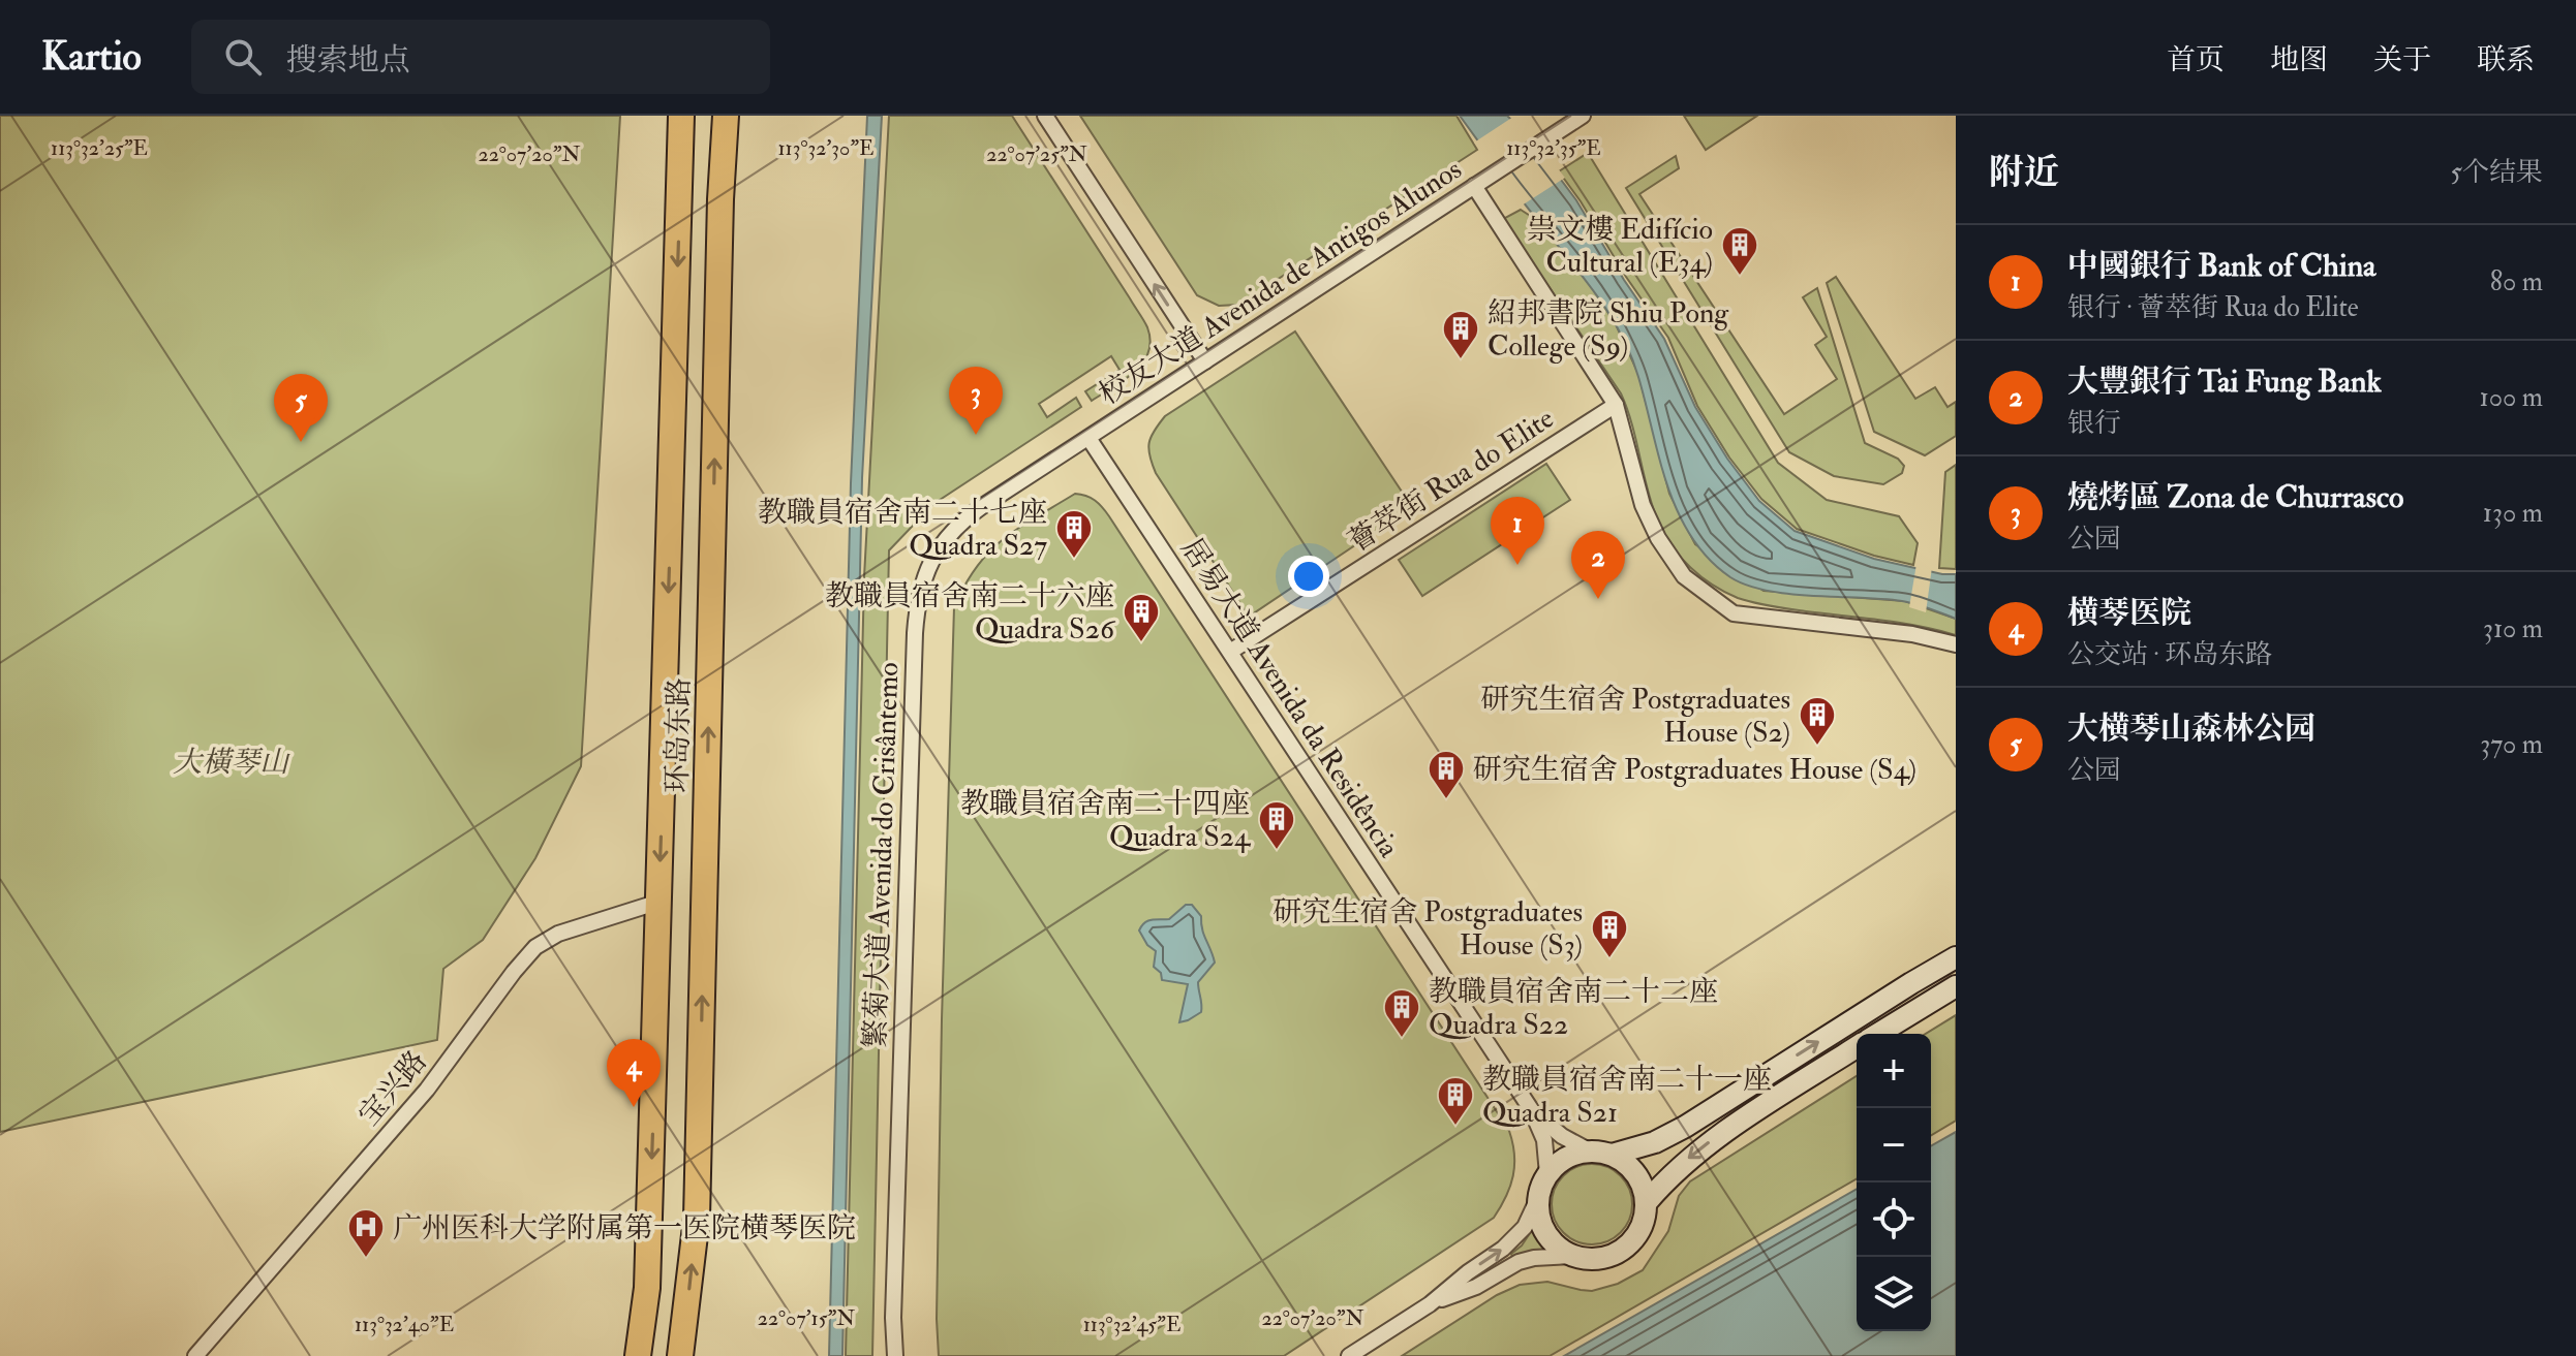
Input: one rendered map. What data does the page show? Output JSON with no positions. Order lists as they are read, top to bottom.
{
  "streets": {
    "main road": ["环岛东路"],
    "street": [
      "校友大道 Avenida de Antigos Alunos",
      "薈萃街 Rua do Elite",
      "居易大道 Avenida da Residência",
      "繁菊大道 Avenida do Crisântemo",
      "宝兴路"
    ]
  },
  "crossings": [
    ["校友大道 Avenida de Antigos Alunos", "居易大道 Avenida da Residência"],
    ["校友大道 Avenida de Antigos Alunos", "繁菊大道 Avenida do Crisântemo"],
    ["薈萃街 Rua do Elite", "居易大道 Avenida da Residência"],
    ["居易大道 Avenida da Residência", "繁菊大道 Avenida do Crisântemo"],
    ["环岛东路", "宝兴路"]
  ],
  "parks": ["大橫琴山"],
  "places": {
    "building": [
      "祟文樓 Edifício Cultural (E34)",
      "紹邦書院 Shiu Pong College (S9)",
      "教職員宿舍南二十七座 Quadra S27",
      "教職員宿舍南二十六座 Quadra S26",
      "研究生宿舍 Postgraduates House (S2)",
      "研究生宿舍 Postgraduates House (S4)",
      "教職員宿舍南二十四座 Quadra S24",
      "研究生宿舍 Postgraduates House (S3)",
      "教職員宿舍南二十二座 Quadra S22",
      "教職員宿舍南二十一座 Quadra S21"
    ],
    "hospital": ["广州医科大学附属第一医院横琴医院"]
  },
  "page": {
    "header": "Kartio",
    "search": "搜索地点",
    "nav": [
      "首页",
      "地图",
      "关于",
      "联系"
    ],
    "heading": ["附近", "5个结果"],
    "list": [
      {
        "mark": "1",
        "name": "中國銀行 Bank of China",
        "note": "银行 · 薈萃街 Rua do Elite",
        "value": "80 m"
      },
      {
        "mark": "2",
        "name": "大豐銀行 Tai Fung Bank",
        "note": "银行",
        "value": "100 m"
      },
      {
        "mark": "3",
        "name": "燒烤區 Zona de Churrasco",
        "note": "公园",
        "value": "130 m"
      },
      {
        "mark": "4",
        "name": "横琴医院",
        "note": "公交站 · 环岛东路",
        "value": "310 m"
      },
      {
        "mark": "5",
        "name": "大横琴山森林公园",
        "note": "公园",
        "value": "370 m"
      }
    ],
    "pins": [
      "3",
      "5",
      "1",
      "2",
      "4"
    ],
    "map_buttons": ["+", "−"]
  },
  "coordinates": [
    "113°32'25\"E",
    "113°32'30\"E",
    "113°32'35\"E",
    "22°07'20\"N",
    "22°07'25\"N",
    "22°07'15\"N",
    "113°32'40\"E",
    "113°32'45\"E"
  ]
}
